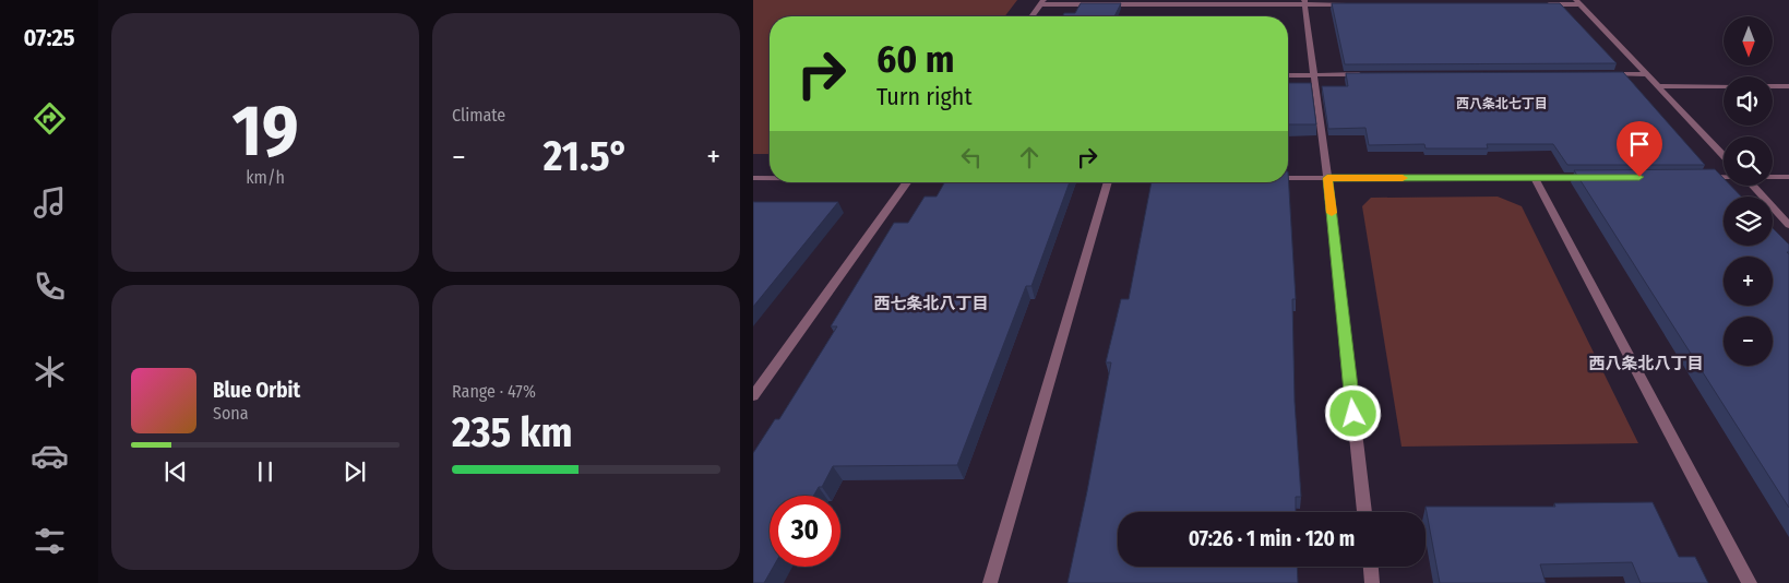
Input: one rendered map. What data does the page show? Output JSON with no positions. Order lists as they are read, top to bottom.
{
  "districts": ["西八条北七丁目", "西七条北八丁目", "西八条北八丁目"],
  "north": "bottom",
  "page": {
    "tabs": "07:25",
    "tile": [
      ["19", "km/h"],
      "Climate",
      ["Range · 47%", "235 km"]
    ],
    "map_buttons": ["+", "−"],
    "turn": ["60 m", "Turn right"],
    "heat": ["−", "21.5°", "+"],
    "song": ["Blue Orbit", "Sona"],
    "limit": "30",
    "trip": "07:26 · 1 min · 120 m"
  }
}
